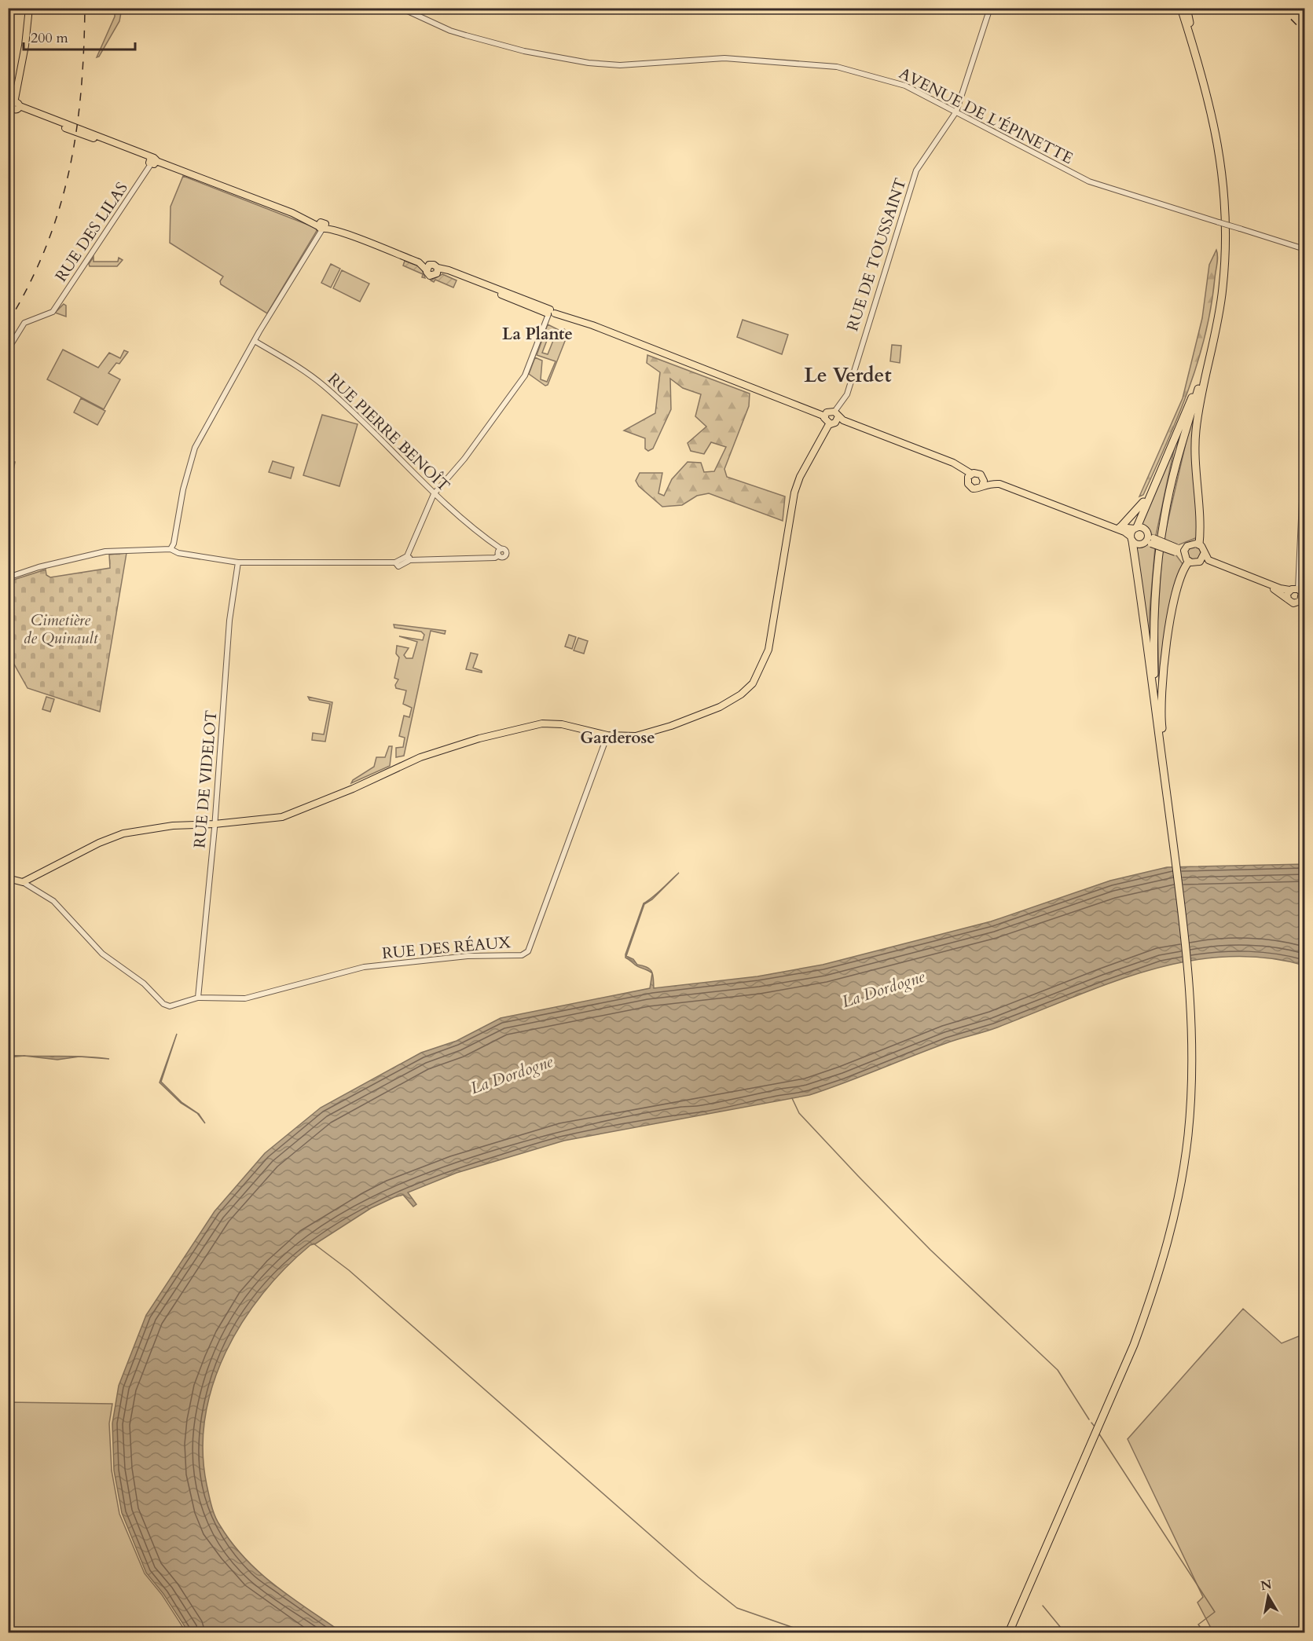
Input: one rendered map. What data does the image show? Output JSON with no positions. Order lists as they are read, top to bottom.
{
  "streets": {
    "street": [
      "AVENUE DE L'ÉPINETTE",
      "RUE DES LILAS",
      "RUE DE TOUSSAINT",
      "RUE PIERRE BENOÎT",
      "RUE DE VIDELOT",
      "RUE DES RÉAUX"
    ]
  },
  "crossings": [
    ["AVENUE DE L'ÉPINETTE", "RUE DE TOUSSAINT"],
    ["RUE DE VIDELOT", "RUE DES RÉAUX"]
  ],
  "districts": ["La Plante", "Le Verdet", "Garderose"],
  "water": ["La Dordogne"],
  "parks": ["Cimetière de Quinault"],
  "scale_bar": "200 m",
  "north": "top"
}
